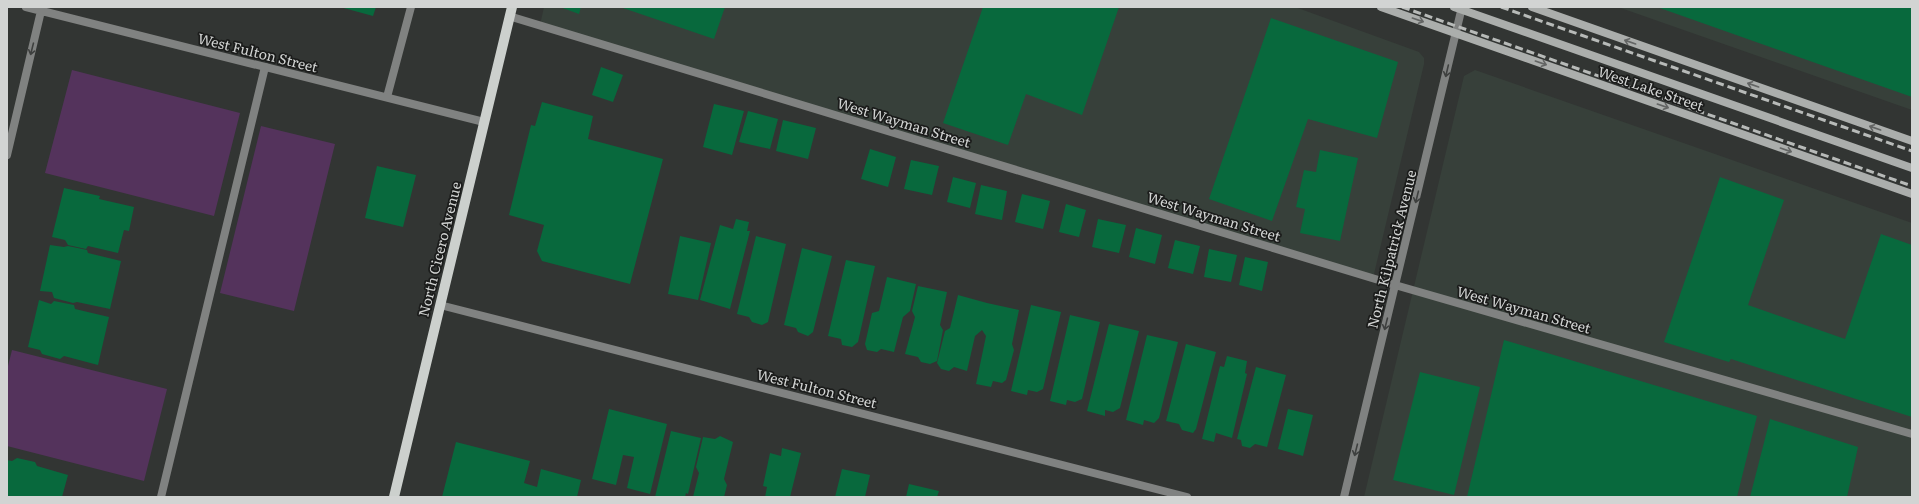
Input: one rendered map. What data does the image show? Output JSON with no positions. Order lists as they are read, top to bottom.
{
  "streets": {
    "main road": ["West Lake Street", "North Cicero Avenue"],
    "street": ["West Fulton Street", "West Wayman Street", "North Kilpatrick Avenue"]
  },
  "crossings": [
    ["West Fulton Street", "North Cicero Avenue"],
    ["West Lake Street", "North Kilpatrick Avenue"],
    ["West Wayman Street", "North Cicero Avenue"],
    ["West Wayman Street", "North Kilpatrick Avenue"]
  ],
  "one_way": ["North Kilpatrick Avenue"]
}
